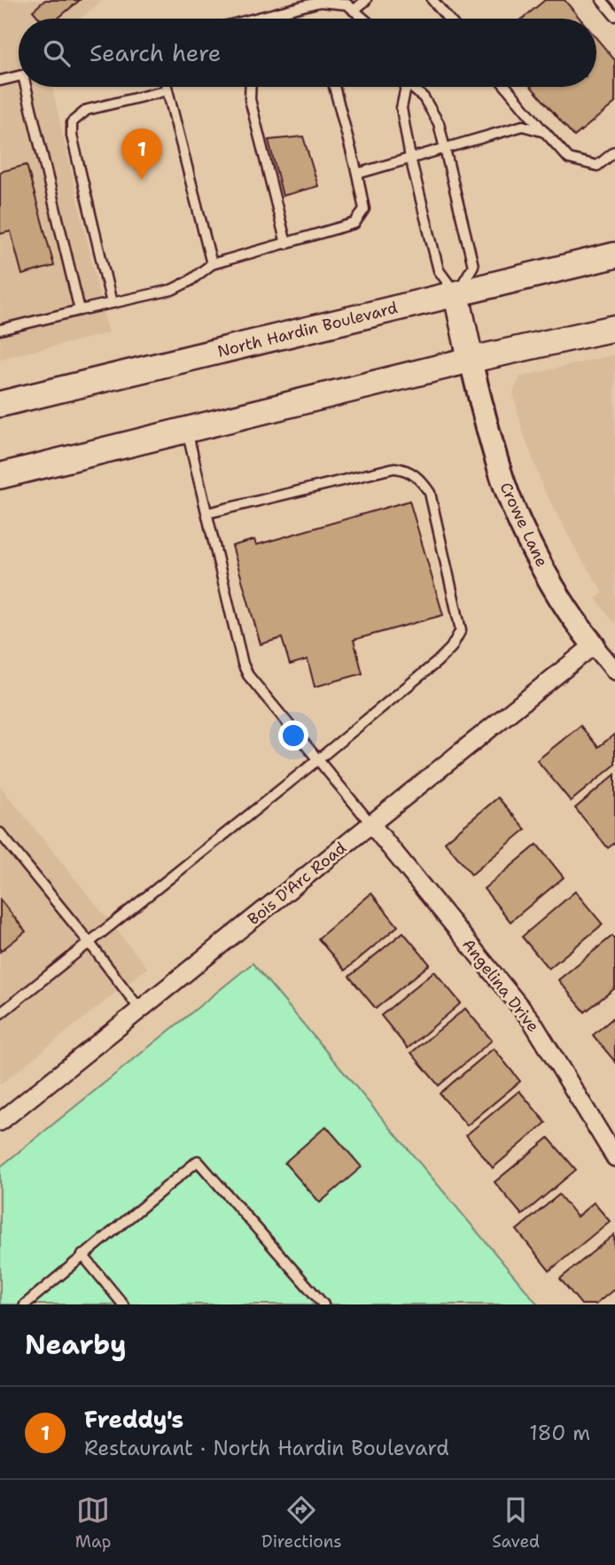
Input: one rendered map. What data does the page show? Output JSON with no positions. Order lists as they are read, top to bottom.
{
  "streets": {
    "main road": ["North Hardin Boulevard"],
    "street": ["Crowe Lane", "Bois D'Arc Road", "Angelina Drive"]
  },
  "crossings": [
    ["Crowe Lane", "Bois D'Arc Road"],
    ["Bois D'Arc Road", "Angelina Drive"]
  ],
  "page": {
    "search": "Search here",
    "pins": "1",
    "heading": "Nearby",
    "list": [
      {
        "mark": "1",
        "name": "Freddy's",
        "note": "Restaurant · North Hardin Boulevard",
        "value": "180 m"
      }
    ],
    "nav": ["Map", "Directions", "Saved"]
  }
}
